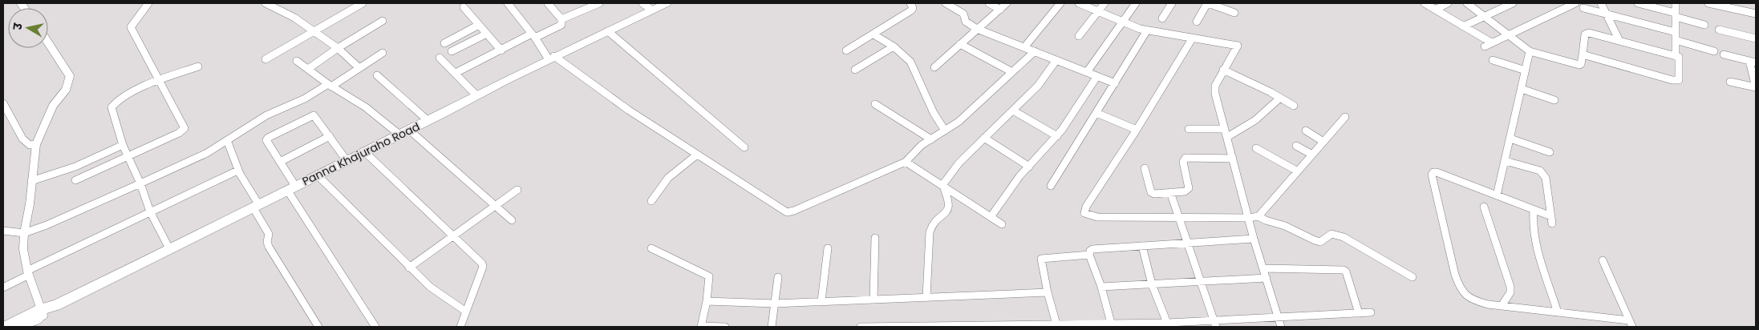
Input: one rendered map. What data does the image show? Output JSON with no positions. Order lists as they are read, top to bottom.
{
  "streets": {
    "main road": ["Panna Khajuraho Road"]
  },
  "north": "left"
}
